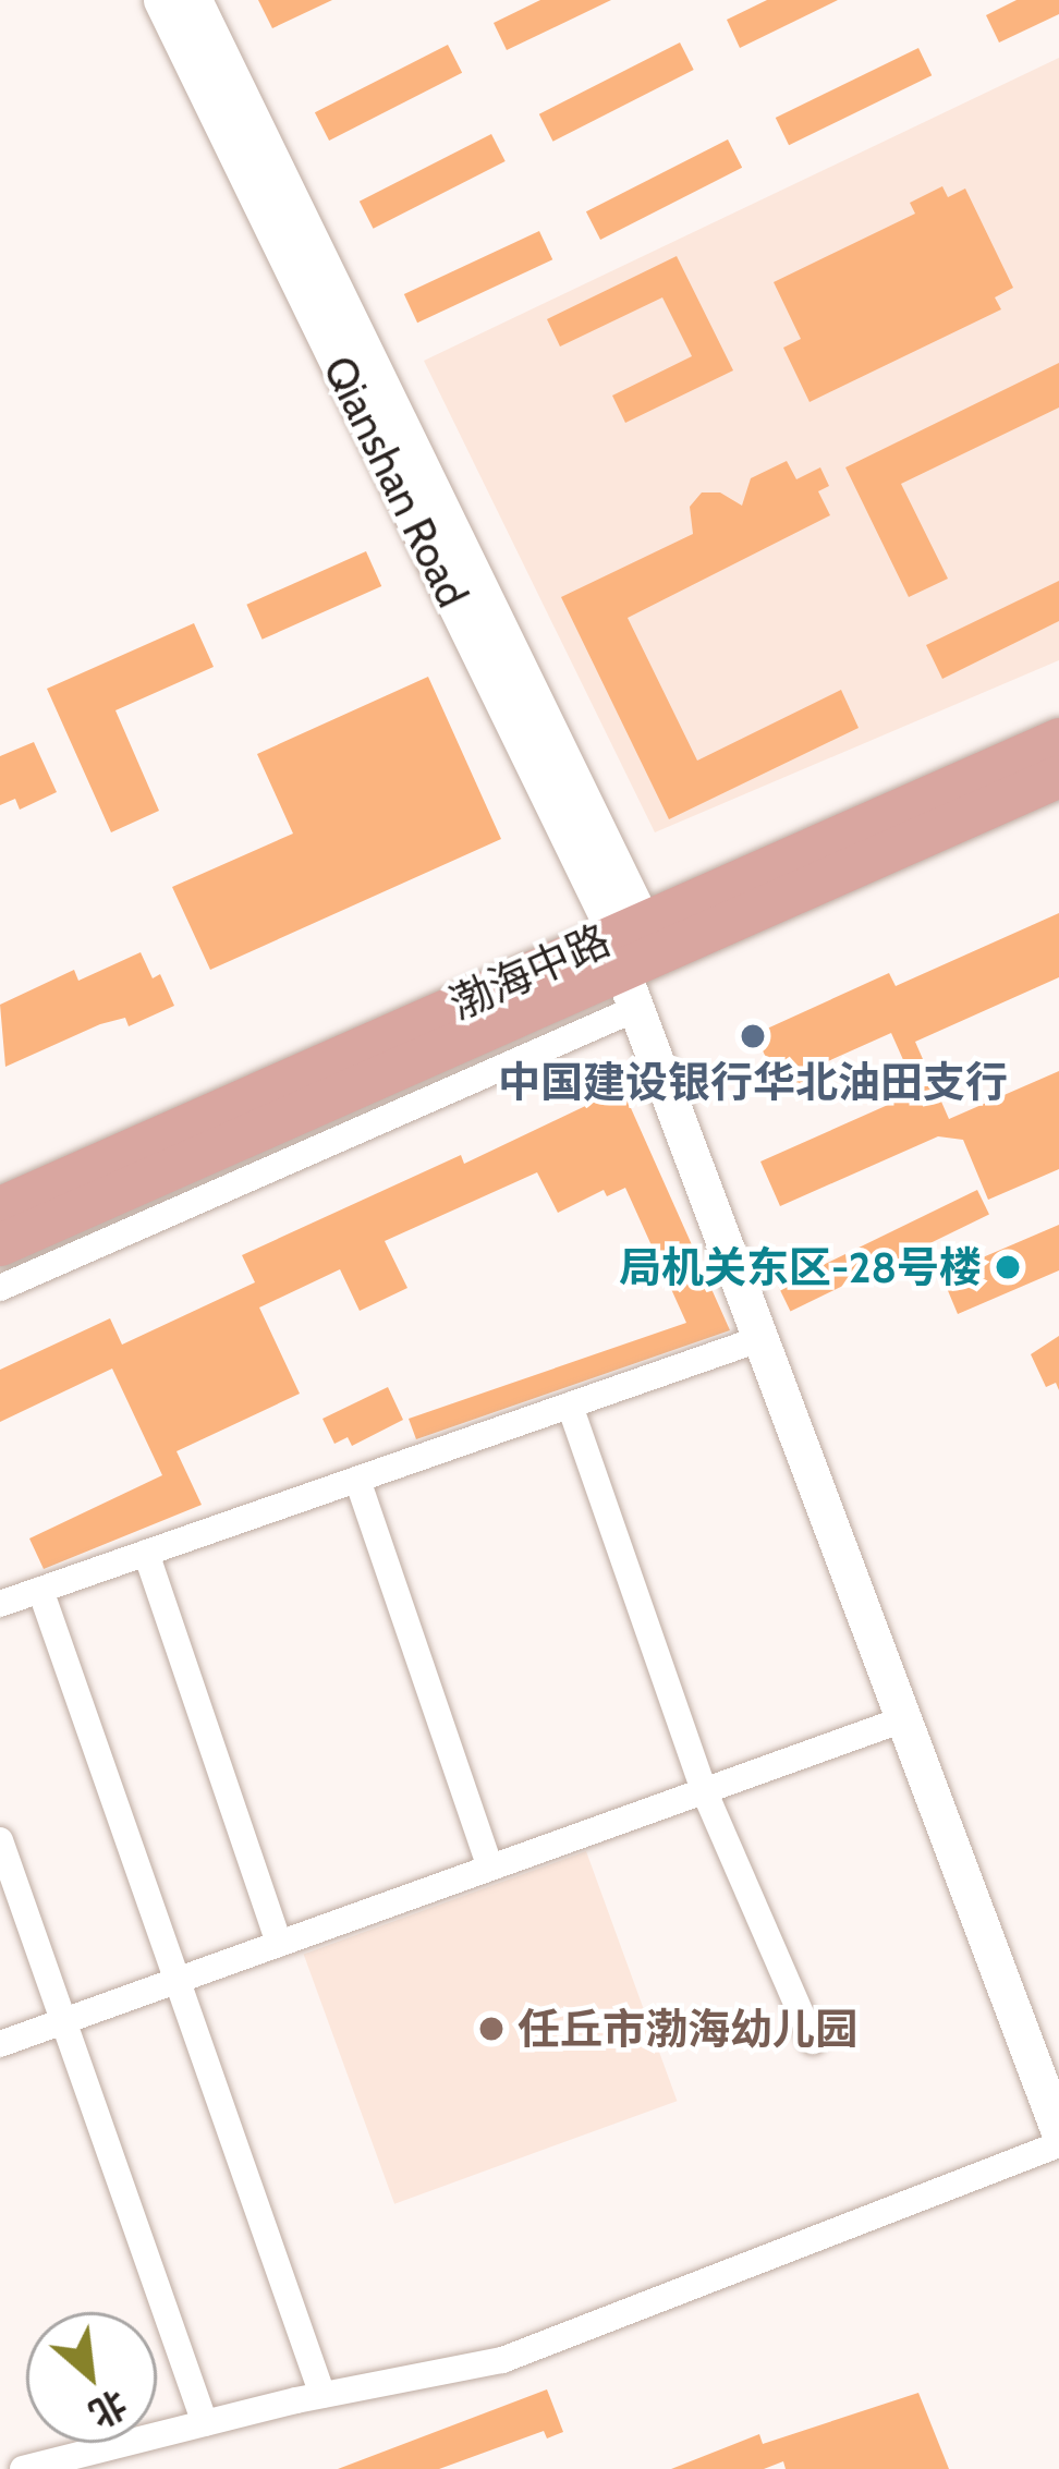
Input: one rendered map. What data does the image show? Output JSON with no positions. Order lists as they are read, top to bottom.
{
  "streets": {
    "main road": ["Qianshan Road", "渤海中路"]
  },
  "crossings": [
    ["Qianshan Road", "渤海中路"]
  ],
  "places": ["中国建设银行华北油田支行", "局机关东区-28号楼", "任丘市渤海幼儿园"],
  "north": "bottom right"
}
